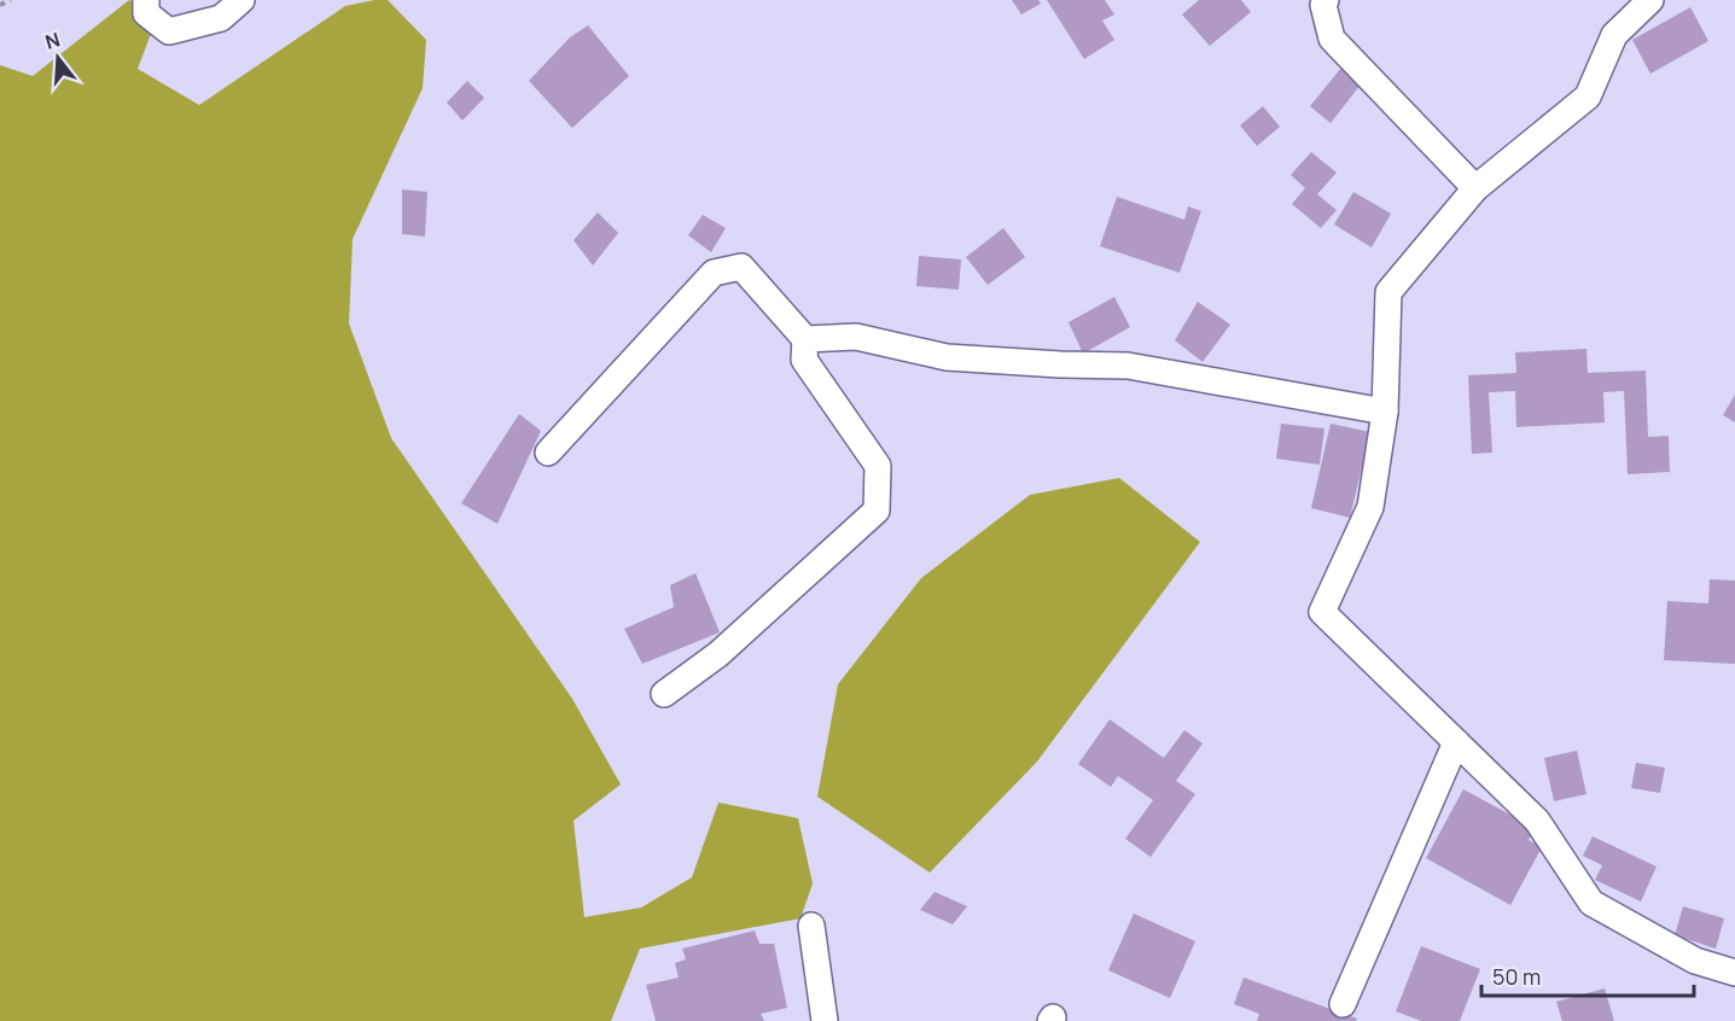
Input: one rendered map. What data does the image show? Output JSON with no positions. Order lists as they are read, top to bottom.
{
  "scale_bar": "50 m",
  "north": "top"
}
